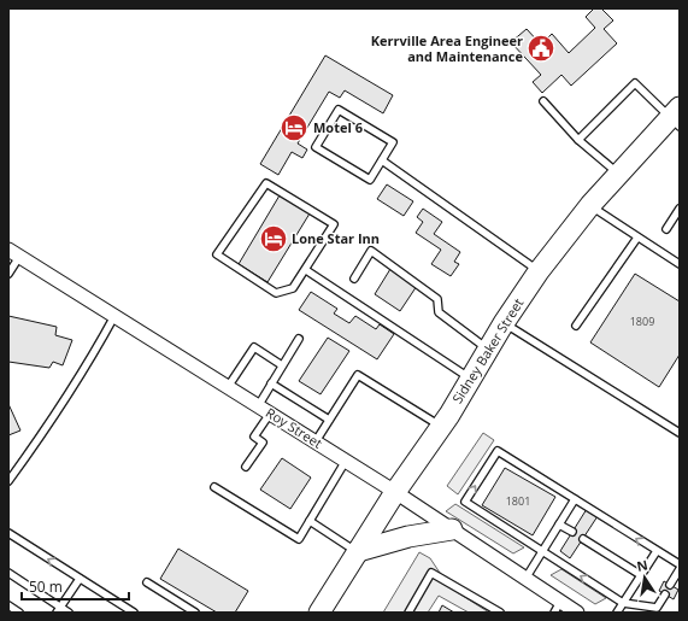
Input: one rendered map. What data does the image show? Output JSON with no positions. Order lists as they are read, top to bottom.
{
  "streets": {
    "main road": ["Sidney Baker Street"],
    "street": ["Roy Street"]
  },
  "crossings": [
    ["Sidney Baker Street", "Roy Street"]
  ],
  "places": {
    "public building": ["Kerrville Area Engineer and Maintenance"],
    "hotel": ["Motel 6", "Lone Star Inn"]
  },
  "house_numbers": ["1809", "1801"],
  "scale_bar": "50 m",
  "north": "top"
}
